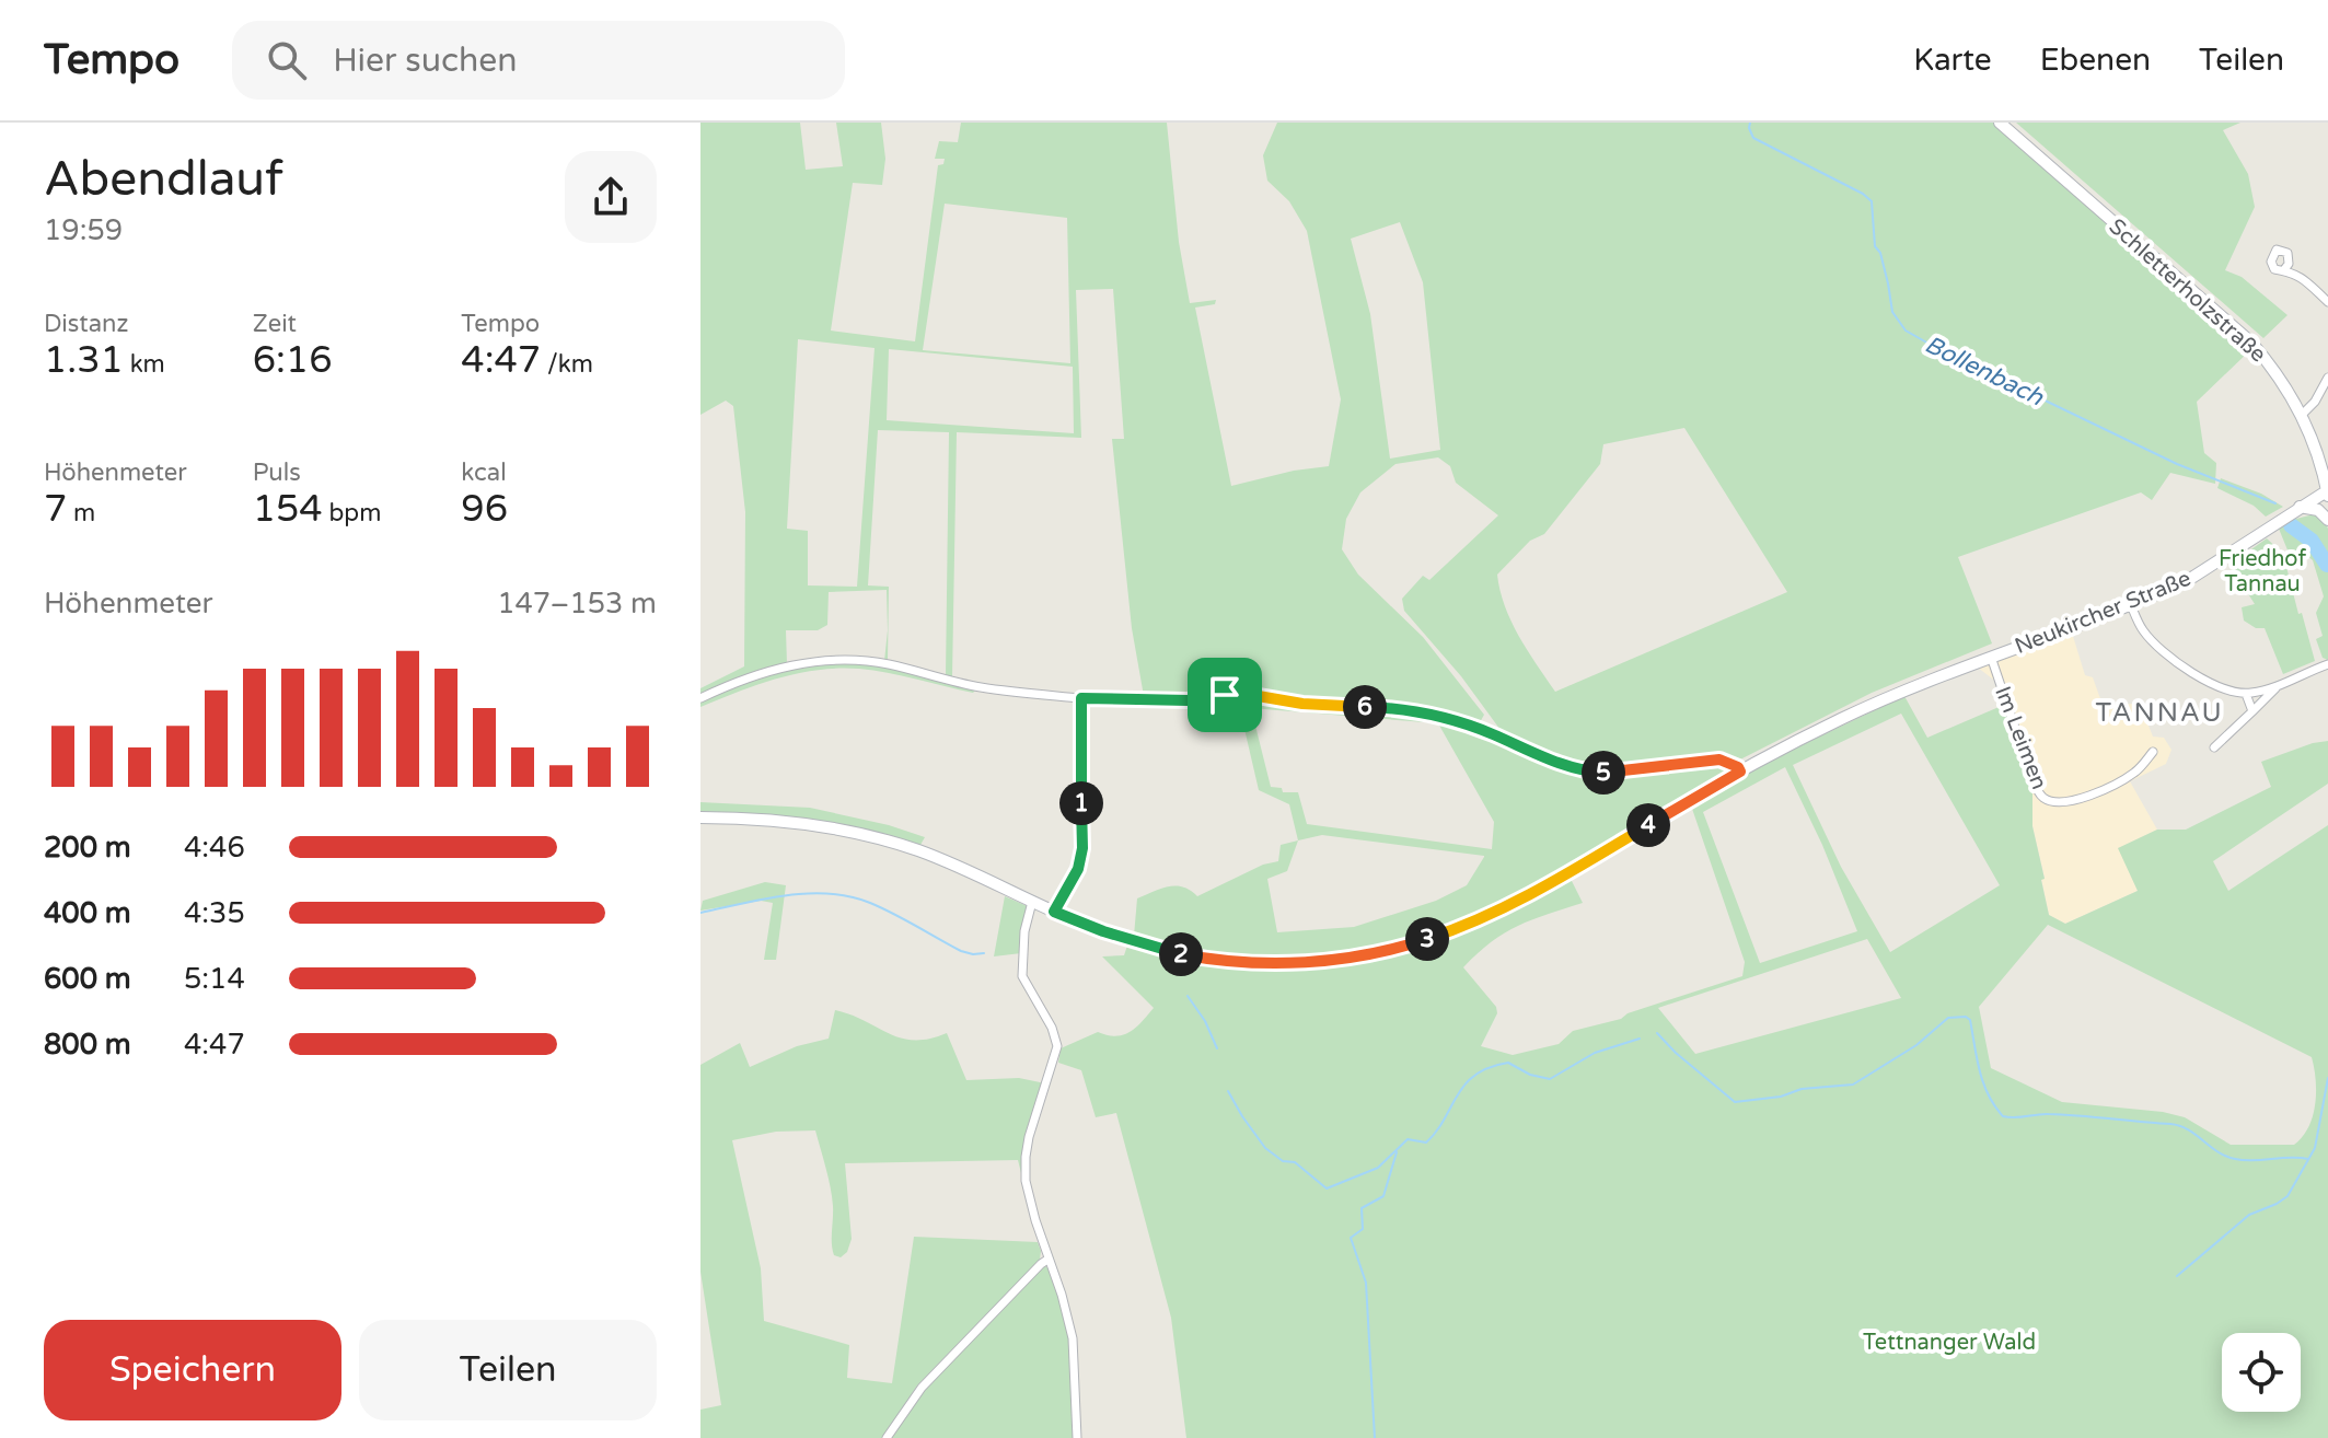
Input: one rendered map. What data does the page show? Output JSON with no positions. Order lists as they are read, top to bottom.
{
  "streets": {
    "main road": ["Schletterholzstraße", "Neukircher Straße"],
    "street": ["Im Leimen"]
  },
  "crossings": [
    ["Schletterholzstraße", "Neukircher Straße"],
    ["Neukircher Straße", "Im Leimen"]
  ],
  "districts": ["TANNAU"],
  "water": ["Bollenbach"],
  "parks": ["Friedhof Tannau", "Tettnanger Wald"],
  "page": {
    "header": "Tempo",
    "search": "Hier suchen",
    "nav": ["Karte", "Ebenen", "Teilen"],
    "heading": ["Abendlauf", "19:59"],
    "stats": [
      ["Distanz", "1.31 km"],
      ["Zeit", "6:16"],
      ["Tempo", "4:47 /km"],
      ["Höhenmeter", "7 m"],
      ["Puls", "154 bpm"],
      ["kcal", "96"]
    ],
    "chart": ["Höhenmeter", "147–153 m"],
    "pins": [
      "6",
      "5",
      "1",
      "4",
      "3",
      "2"
    ],
    "list": [
      {
        "name": "200 m",
        "note": "4:46"
      },
      {
        "name": "400 m",
        "note": "4:35"
      },
      {
        "name": "600 m",
        "note": "5:14"
      },
      {
        "name": "800 m",
        "note": "4:47"
      }
    ],
    "buttons": ["Speichern", "Teilen"]
  }
}
